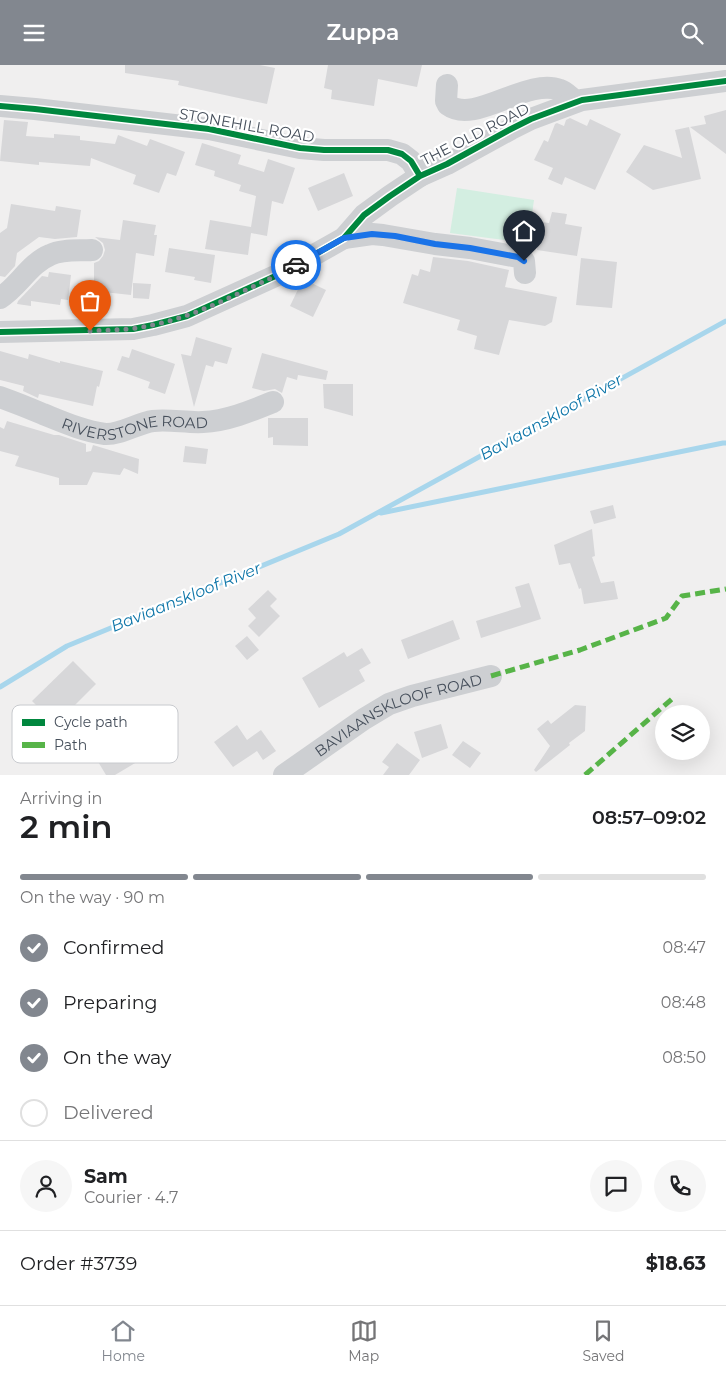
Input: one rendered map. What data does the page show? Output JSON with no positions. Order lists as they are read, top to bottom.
{
  "streets": {
    "street": [
      "STONEHILL ROAD",
      "THE OLD ROAD",
      "RIVERSTONE ROAD",
      "BAVIAANSKLOOF ROAD"
    ]
  },
  "crossings": [
    ["STONEHILL ROAD", "THE OLD ROAD"]
  ],
  "water": ["Baviaanskloof River"],
  "legend": ["Cycle path", "Path"],
  "page": {
    "header": "Zuppa",
    "heading": ["2 min", "Arriving in", "08:57–09:02"],
    "panel": [
      "Sam",
      "Courier · 4.7",
      "Order #3739",
      "$18.63"
    ],
    "bar": "On the way · 90 m",
    "list": [
      ["Confirmed", "08:47"],
      ["Preparing", "08:48"],
      ["On the way", "08:50"],
      "Delivered"
    ],
    "tabs": ["Home", "Map", "Saved"]
  }
}
